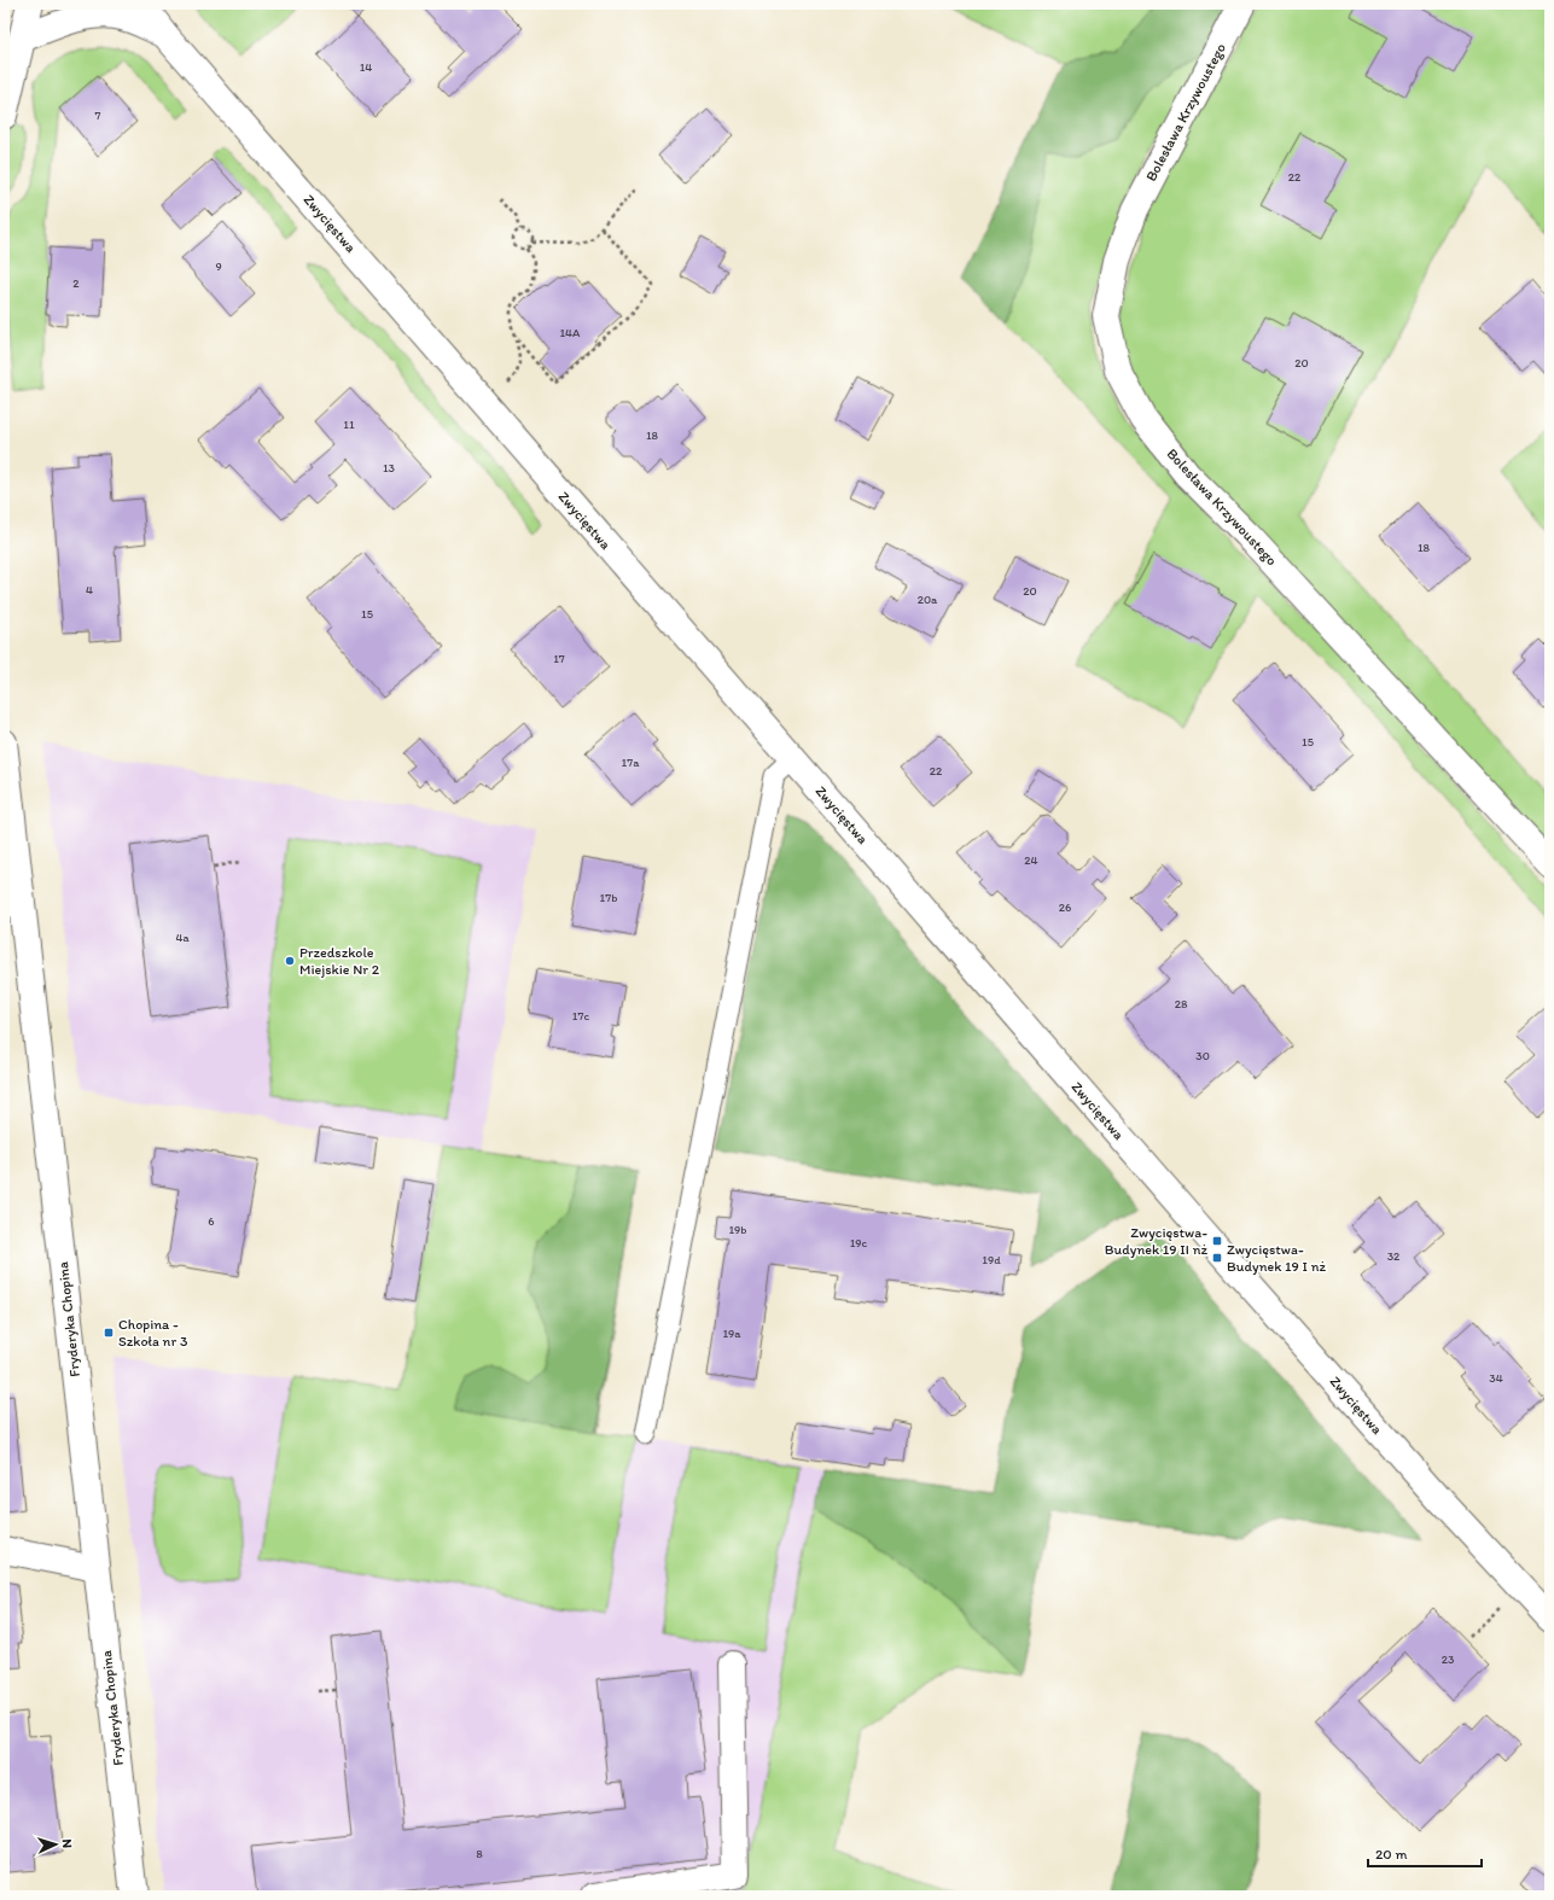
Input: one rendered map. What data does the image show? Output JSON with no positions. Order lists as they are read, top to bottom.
{
  "streets": {
    "street": ["Bolesława Krzywoustego", "Zwycięstwa", "Fryderyka Chopina"]
  },
  "places": {
    "other": ["Przedszkole Miejskie Nr 2"],
    "transit": ["Zwycięstwa- Budynek 19 II nż", "Zwycięstwa- Budynek 19 I nż", "Chopina - Szkoła nr 3"]
  },
  "house_numbers": [
    "14",
    "7",
    "22",
    "9",
    "2",
    "14A",
    "20",
    "11",
    "18",
    "13",
    "18",
    "4",
    "20",
    "20a",
    "15",
    "17",
    "15",
    "17a",
    "22",
    "24",
    "17b",
    "26",
    "4a",
    "28",
    "17c",
    "30",
    "6",
    "19b",
    "19c",
    "32",
    "19d",
    "19a",
    "34",
    "23",
    "8"
  ],
  "scale_bar": "20 m",
  "north": "right"
}
